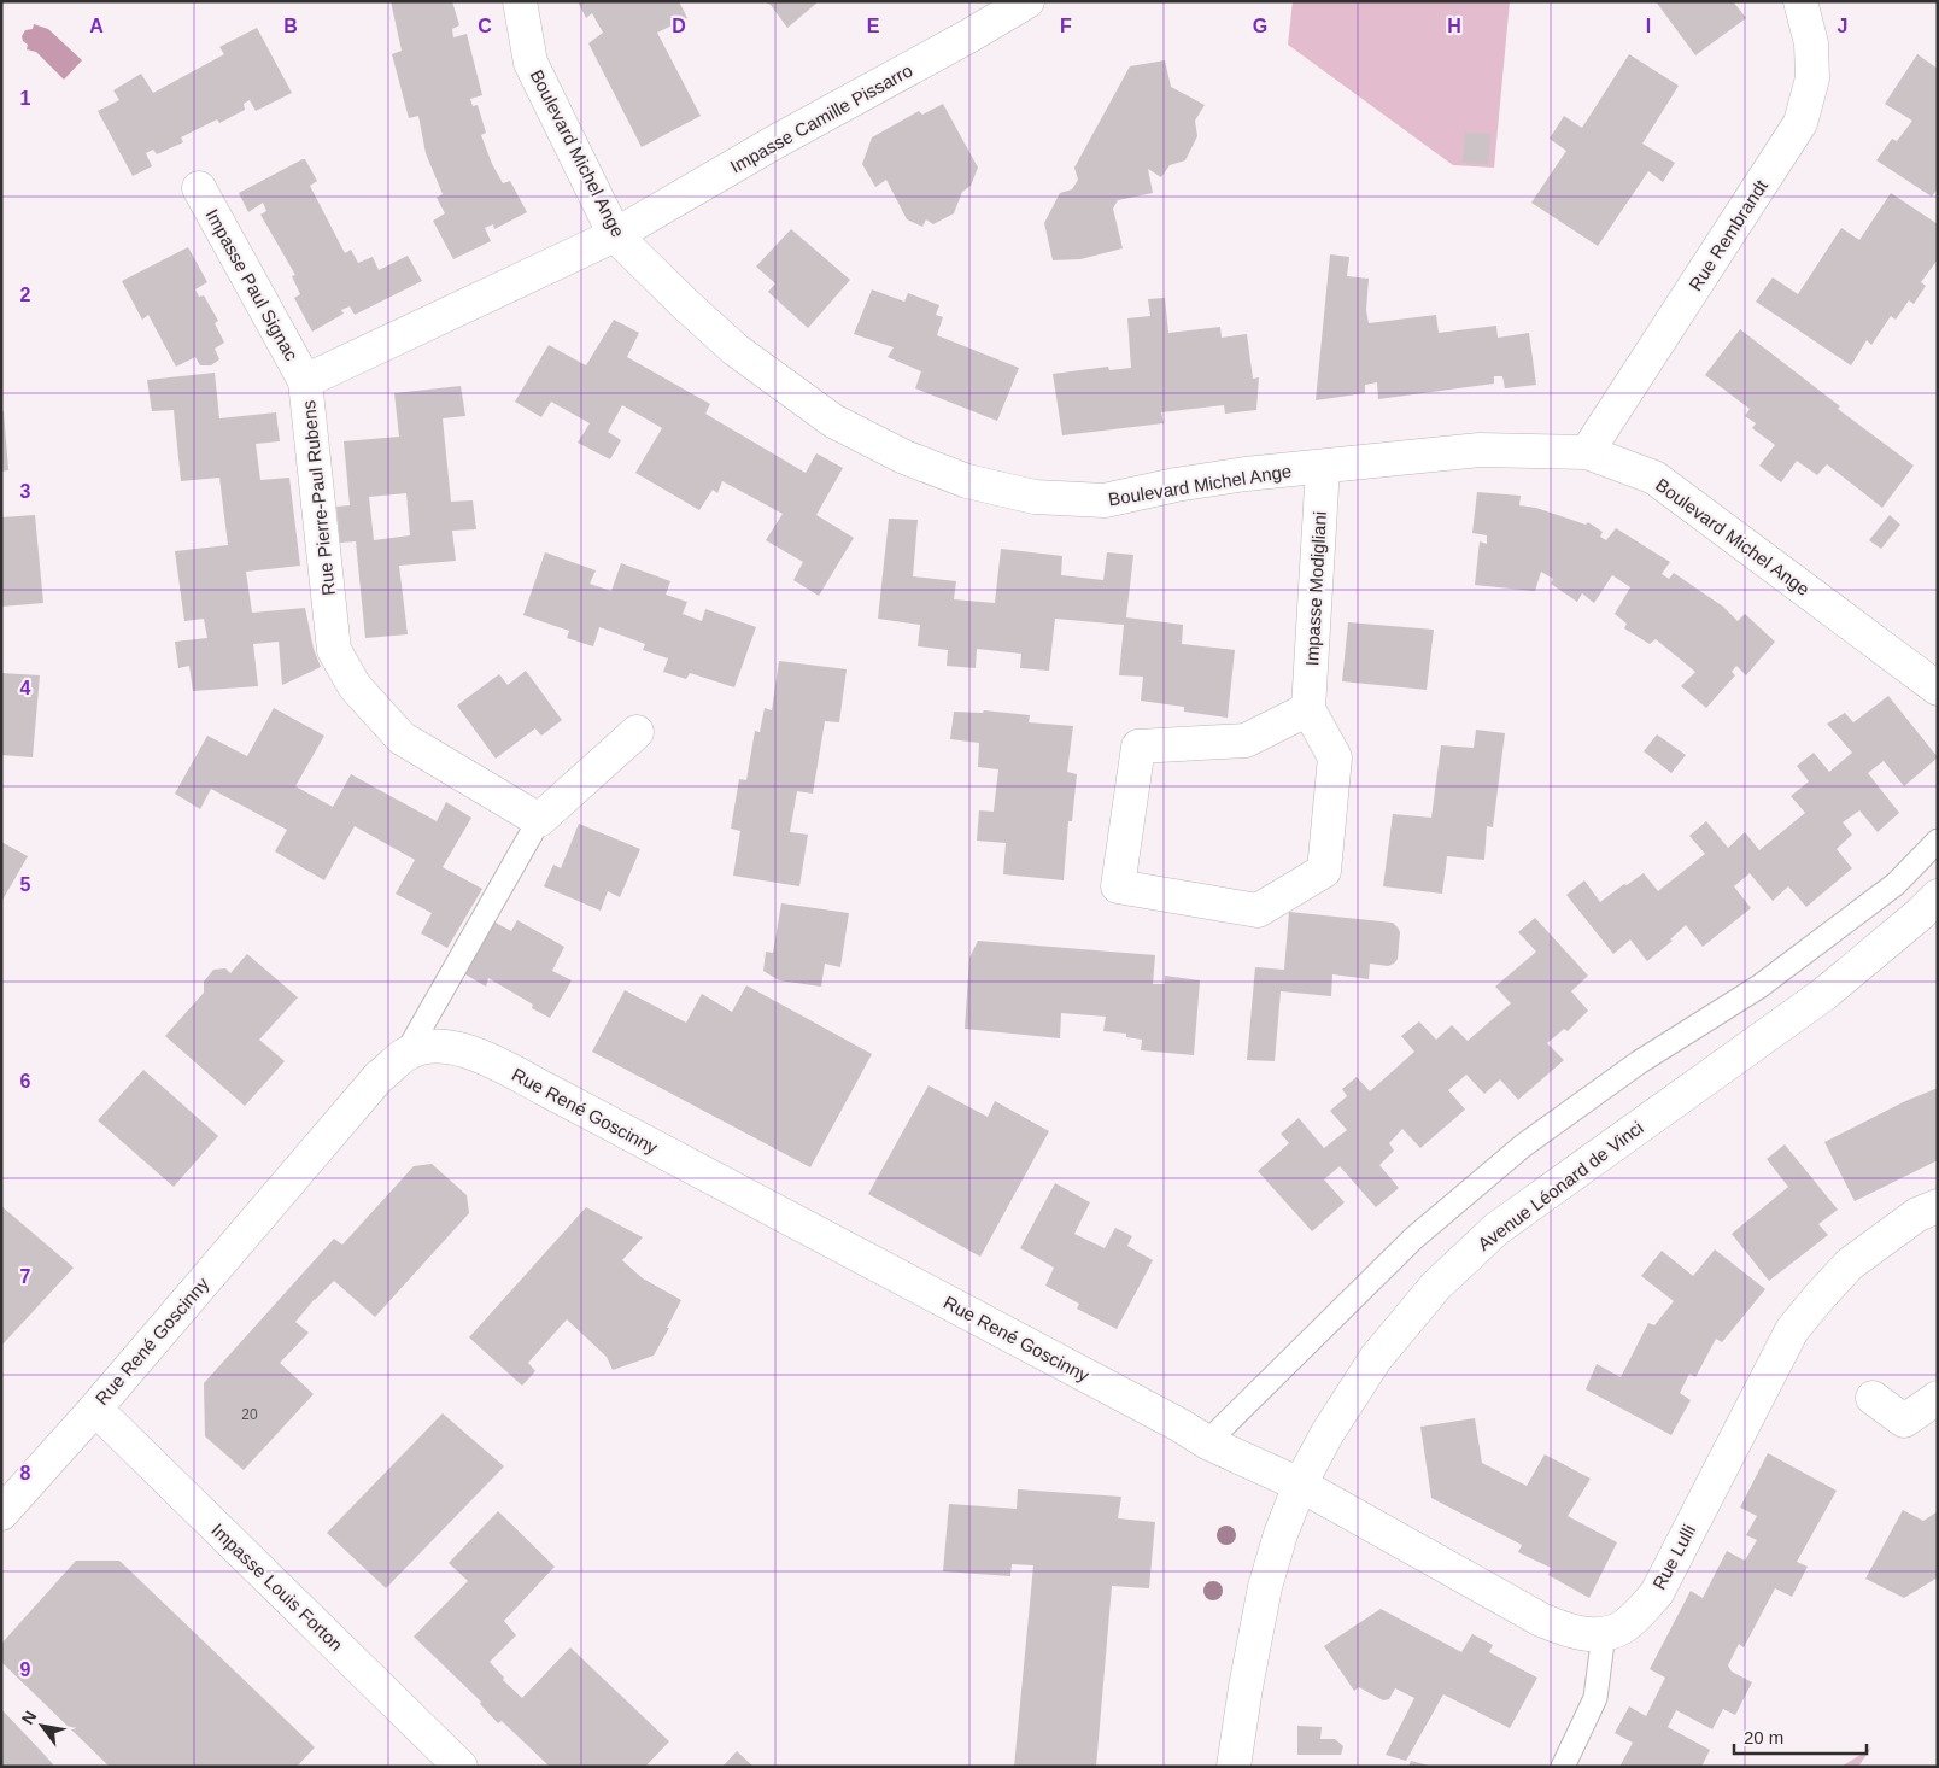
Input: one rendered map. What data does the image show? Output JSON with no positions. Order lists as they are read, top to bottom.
{
  "streets": {
    "street": [
      "Impasse Camille Pissarro",
      "Boulevard Michel Ange",
      "Rue Rembrandt",
      "Impasse Paul Signac",
      "Rue Pierre-Paul Rubens",
      "Impasse Modigliani",
      "Rue René Goscinny",
      "Avenue Léonard de Vinci",
      "Rue Lulli",
      "Impasse Louis Forton"
    ]
  },
  "crossings": [
    ["Impasse Camille Pissarro", "Boulevard Michel Ange"],
    ["Impasse Camille Pissarro", "Rue Pierre-Paul Rubens"],
    ["Boulevard Michel Ange", "Rue Rembrandt"],
    ["Boulevard Michel Ange", "Rue Pierre-Paul Rubens"],
    ["Boulevard Michel Ange", "Impasse Modigliani"],
    ["Impasse Paul Signac", "Rue Pierre-Paul Rubens"],
    ["Rue René Goscinny", "Avenue Léonard de Vinci"],
    ["Rue René Goscinny", "Rue Lulli"],
    ["Rue René Goscinny", "Impasse Louis Forton"],
    ["Avenue Léonard de Vinci", "Rue Lulli"]
  ],
  "house_numbers": ["20"],
  "scale_bar": "20 m",
  "north": "top left",
  "grid": {
    "columns": [
      "A",
      "B",
      "C",
      "D",
      "E",
      "F",
      "G",
      "H",
      "I",
      "J"
    ],
    "rows": [
      "1",
      "2",
      "3",
      "4",
      "5",
      "6",
      "7",
      "8",
      "9"
    ]
  }
}
